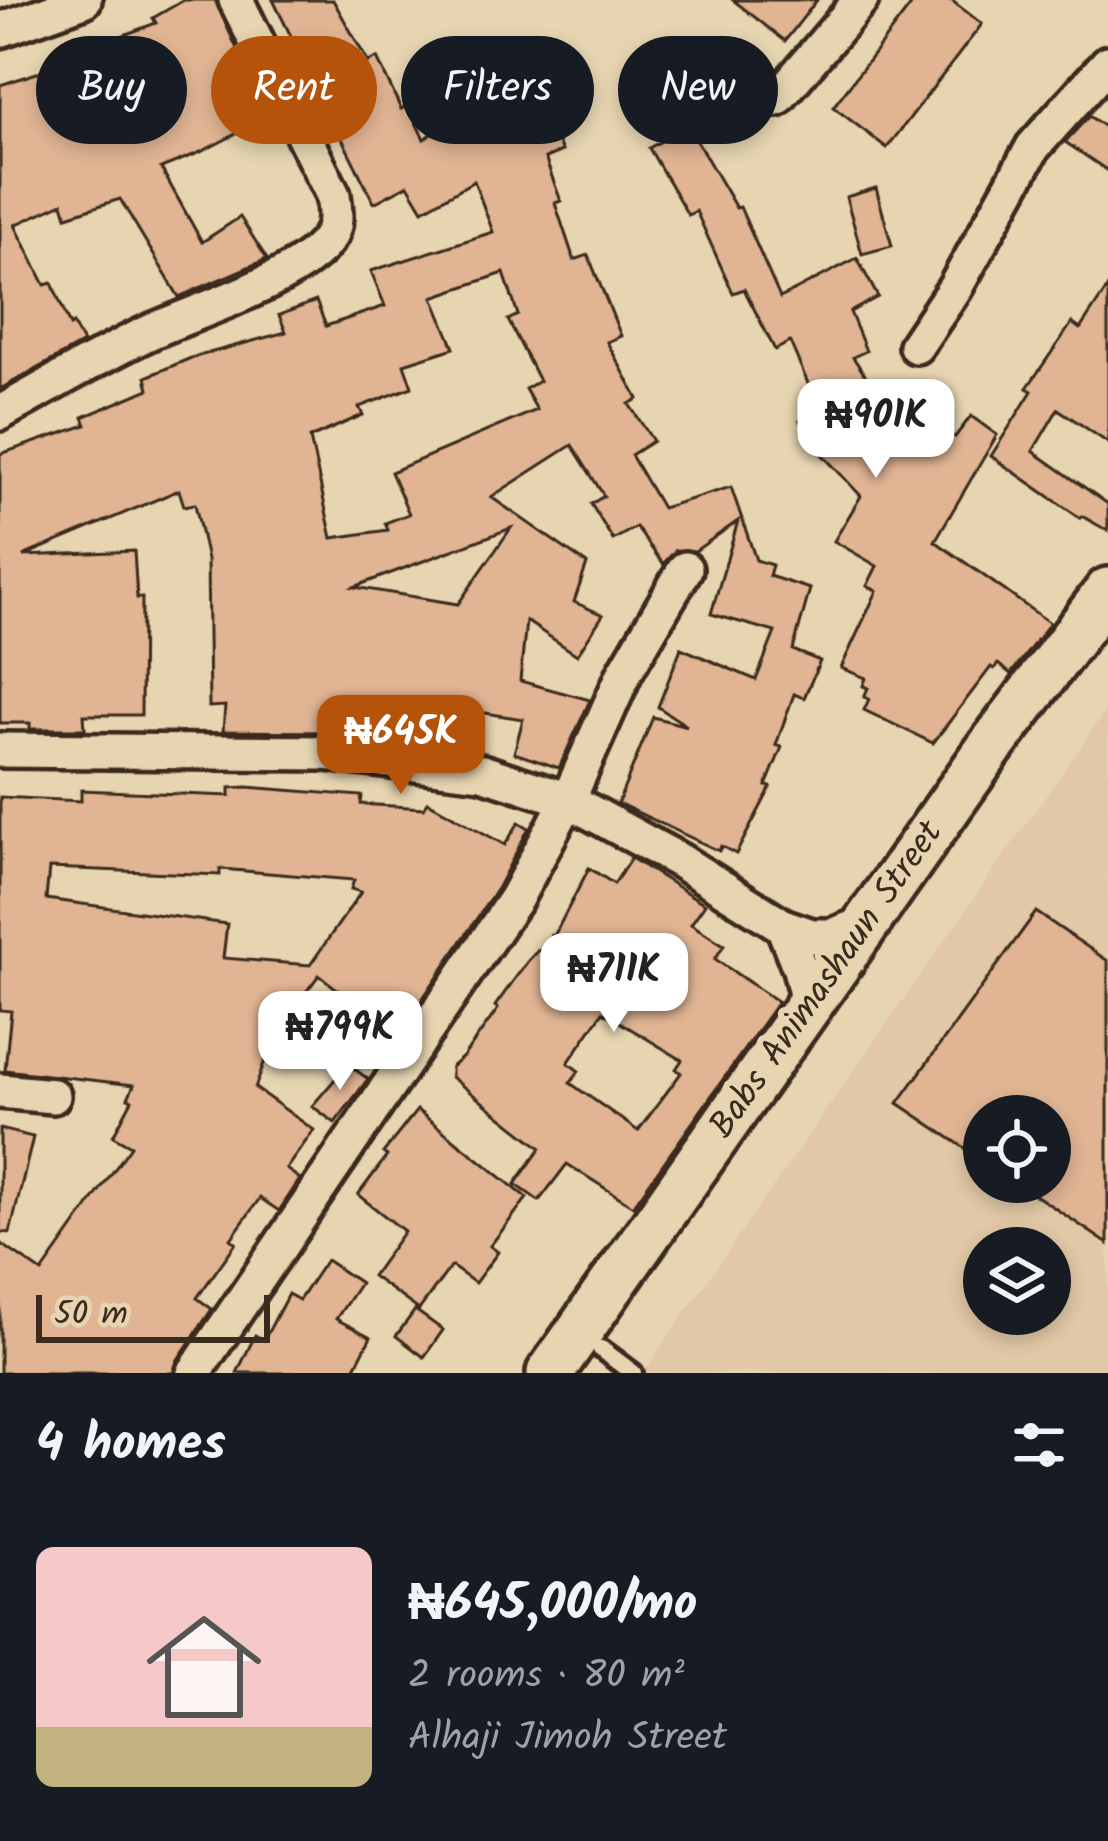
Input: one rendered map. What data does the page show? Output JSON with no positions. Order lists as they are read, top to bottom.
{
  "streets": {
    "main road": ["Babs Animashaun Street"]
  },
  "scale_bar": "50 m",
  "page": {
    "chip": [
      "Buy",
      "Rent",
      "Filters",
      "New"
    ],
    "price": [
      "₦901K",
      "₦645K",
      "₦711K",
      "₦799K"
    ],
    "scale": "50 m",
    "heading": "4 homes",
    "list": [
      {
        "name": "₦645,000/mo",
        "note": "2 rooms · 80 m² · Alhaji Jimoh Street"
      }
    ]
  }
}
